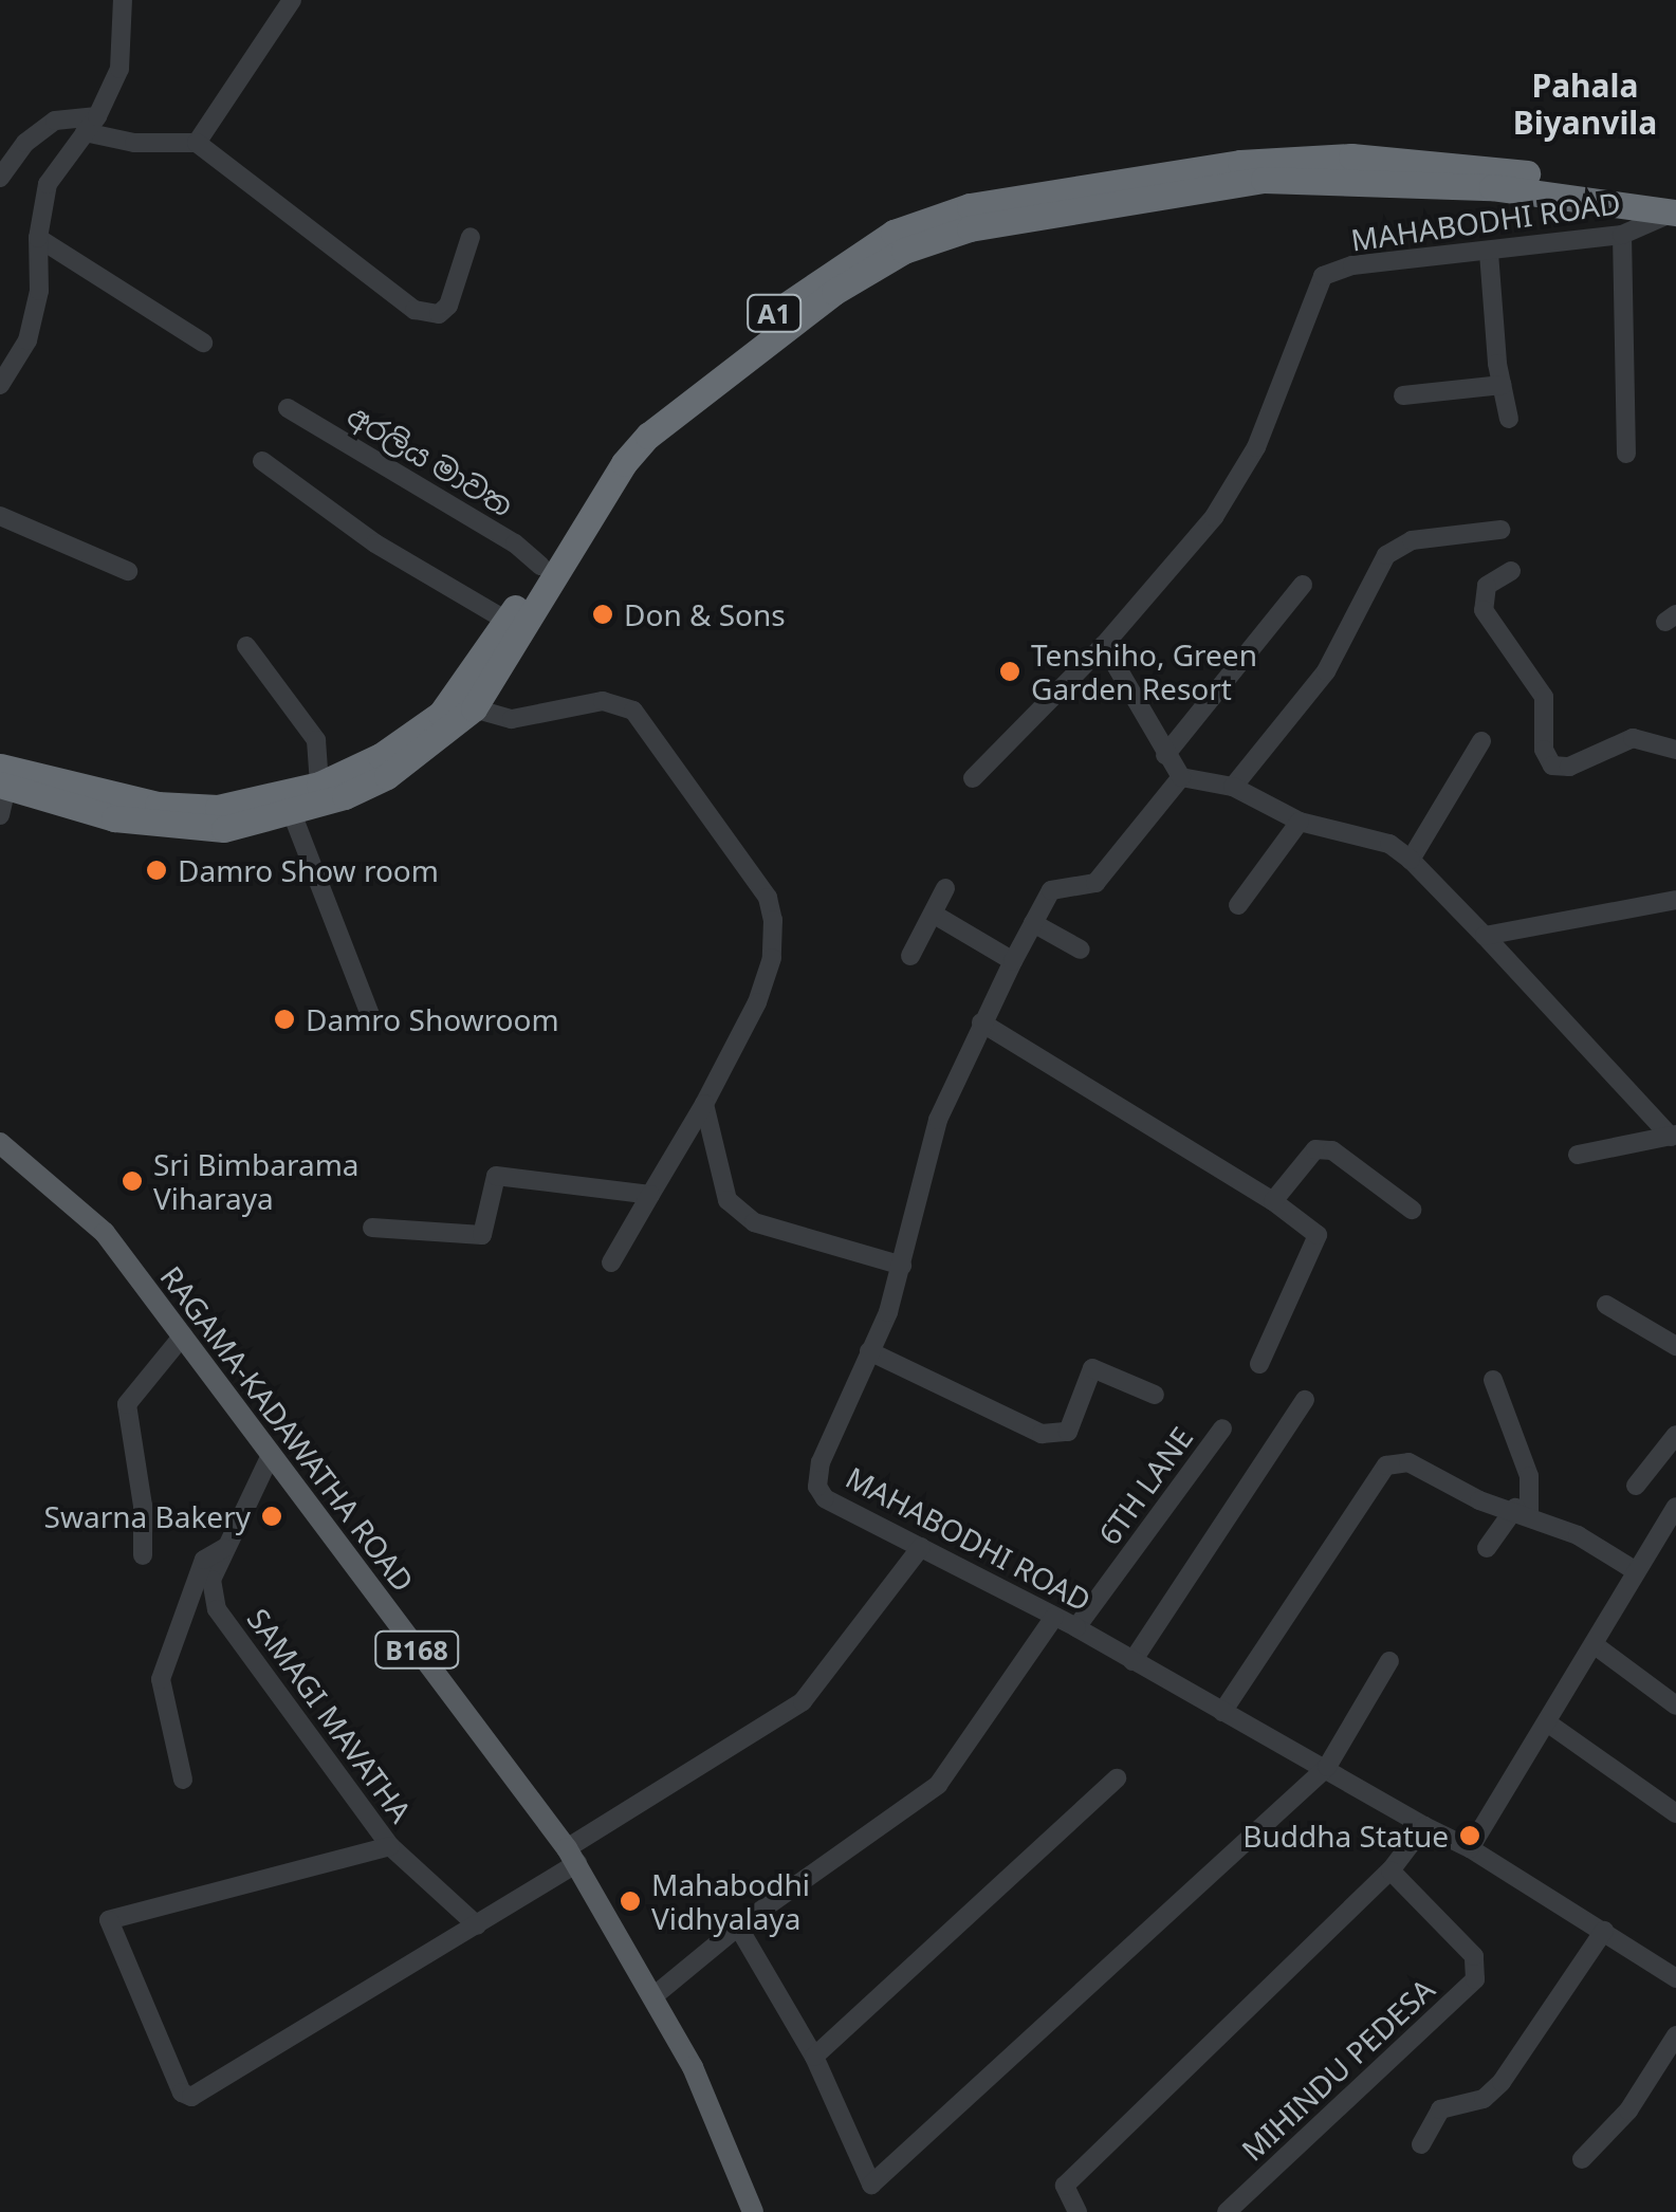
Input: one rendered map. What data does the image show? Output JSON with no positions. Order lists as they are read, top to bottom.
{
  "streets": {
    "highway": ["A1"],
    "main road": ["RAGAMA-KADAWATHA ROAD", "B168"],
    "street": [
      "MAHABODHI ROAD",
      "අරලිය මාවත",
      "6TH LANE",
      "SAMAGI MAVATHA",
      "MIHINDU PEDESA"
    ]
  },
  "crossings": [
    ["MAHABODHI ROAD", "A1"],
    ["MAHABODHI ROAD", "6TH LANE"],
    ["A1", "අරලිය මාවත"],
    ["RAGAMA-KADAWATHA ROAD", "SAMAGI MAVATHA"]
  ],
  "districts": ["Pahala Biyanvila"],
  "places": [
    "Don & Sons",
    "Tenshiho, Green Garden Resort",
    "Damro Show room",
    "Damro Showroom",
    "Sri Bimbarama Viharaya",
    "Swarna Bakery",
    "Buddha Statue",
    "Mahabodhi Vidhyalaya"
  ]
}
